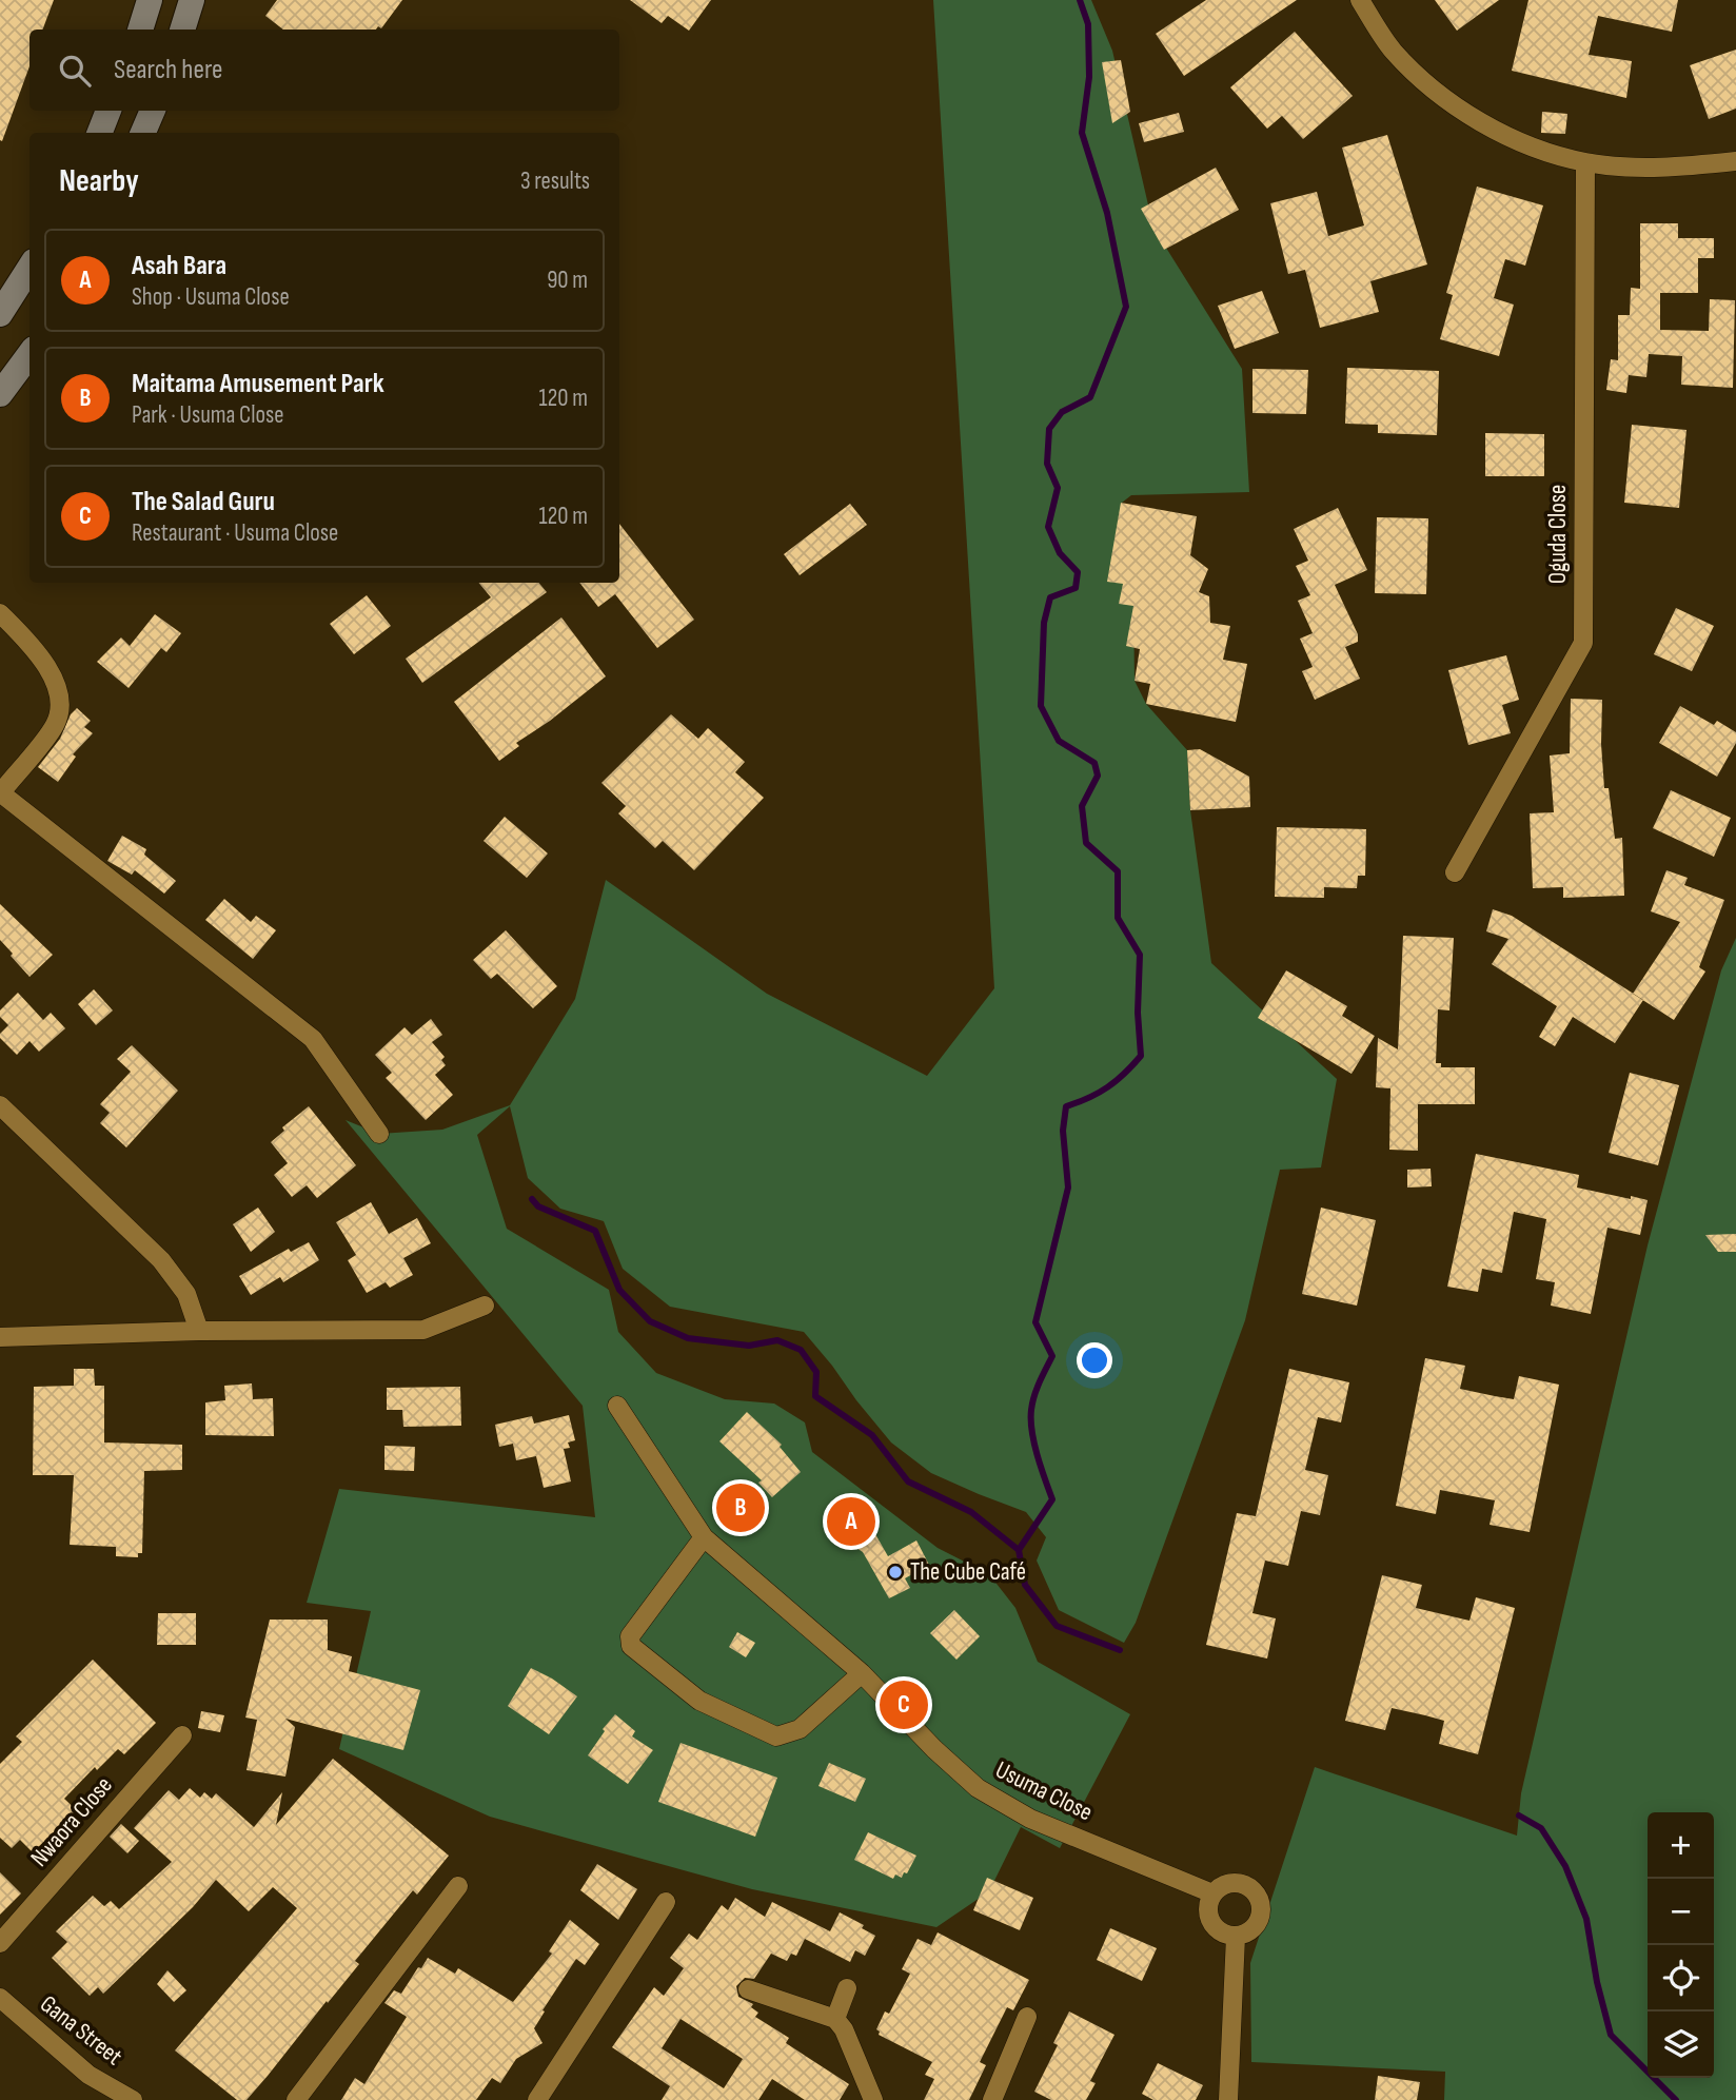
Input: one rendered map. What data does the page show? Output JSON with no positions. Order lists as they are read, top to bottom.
{
  "streets": {
    "street": [
      "Oguda Close",
      "Usuma Close",
      "Nwaora Close",
      "Gana Street"
    ]
  },
  "places": ["The Cube Café"],
  "page": {
    "search": "Search here",
    "heading": ["Nearby", "3 results"],
    "list": [
      {
        "mark": "A",
        "name": "Asah Bara",
        "note": "Shop · Usuma Close",
        "value": "90 m"
      },
      {
        "mark": "B",
        "name": "Maitama Amusement Park",
        "note": "Park · Usuma Close",
        "value": "120 m"
      },
      {
        "mark": "C",
        "name": "The Salad Guru",
        "note": "Restaurant · Usuma Close",
        "value": "120 m"
      }
    ],
    "pins": ["B", "A", "C"],
    "map_buttons": ["+", "−"]
  }
}
